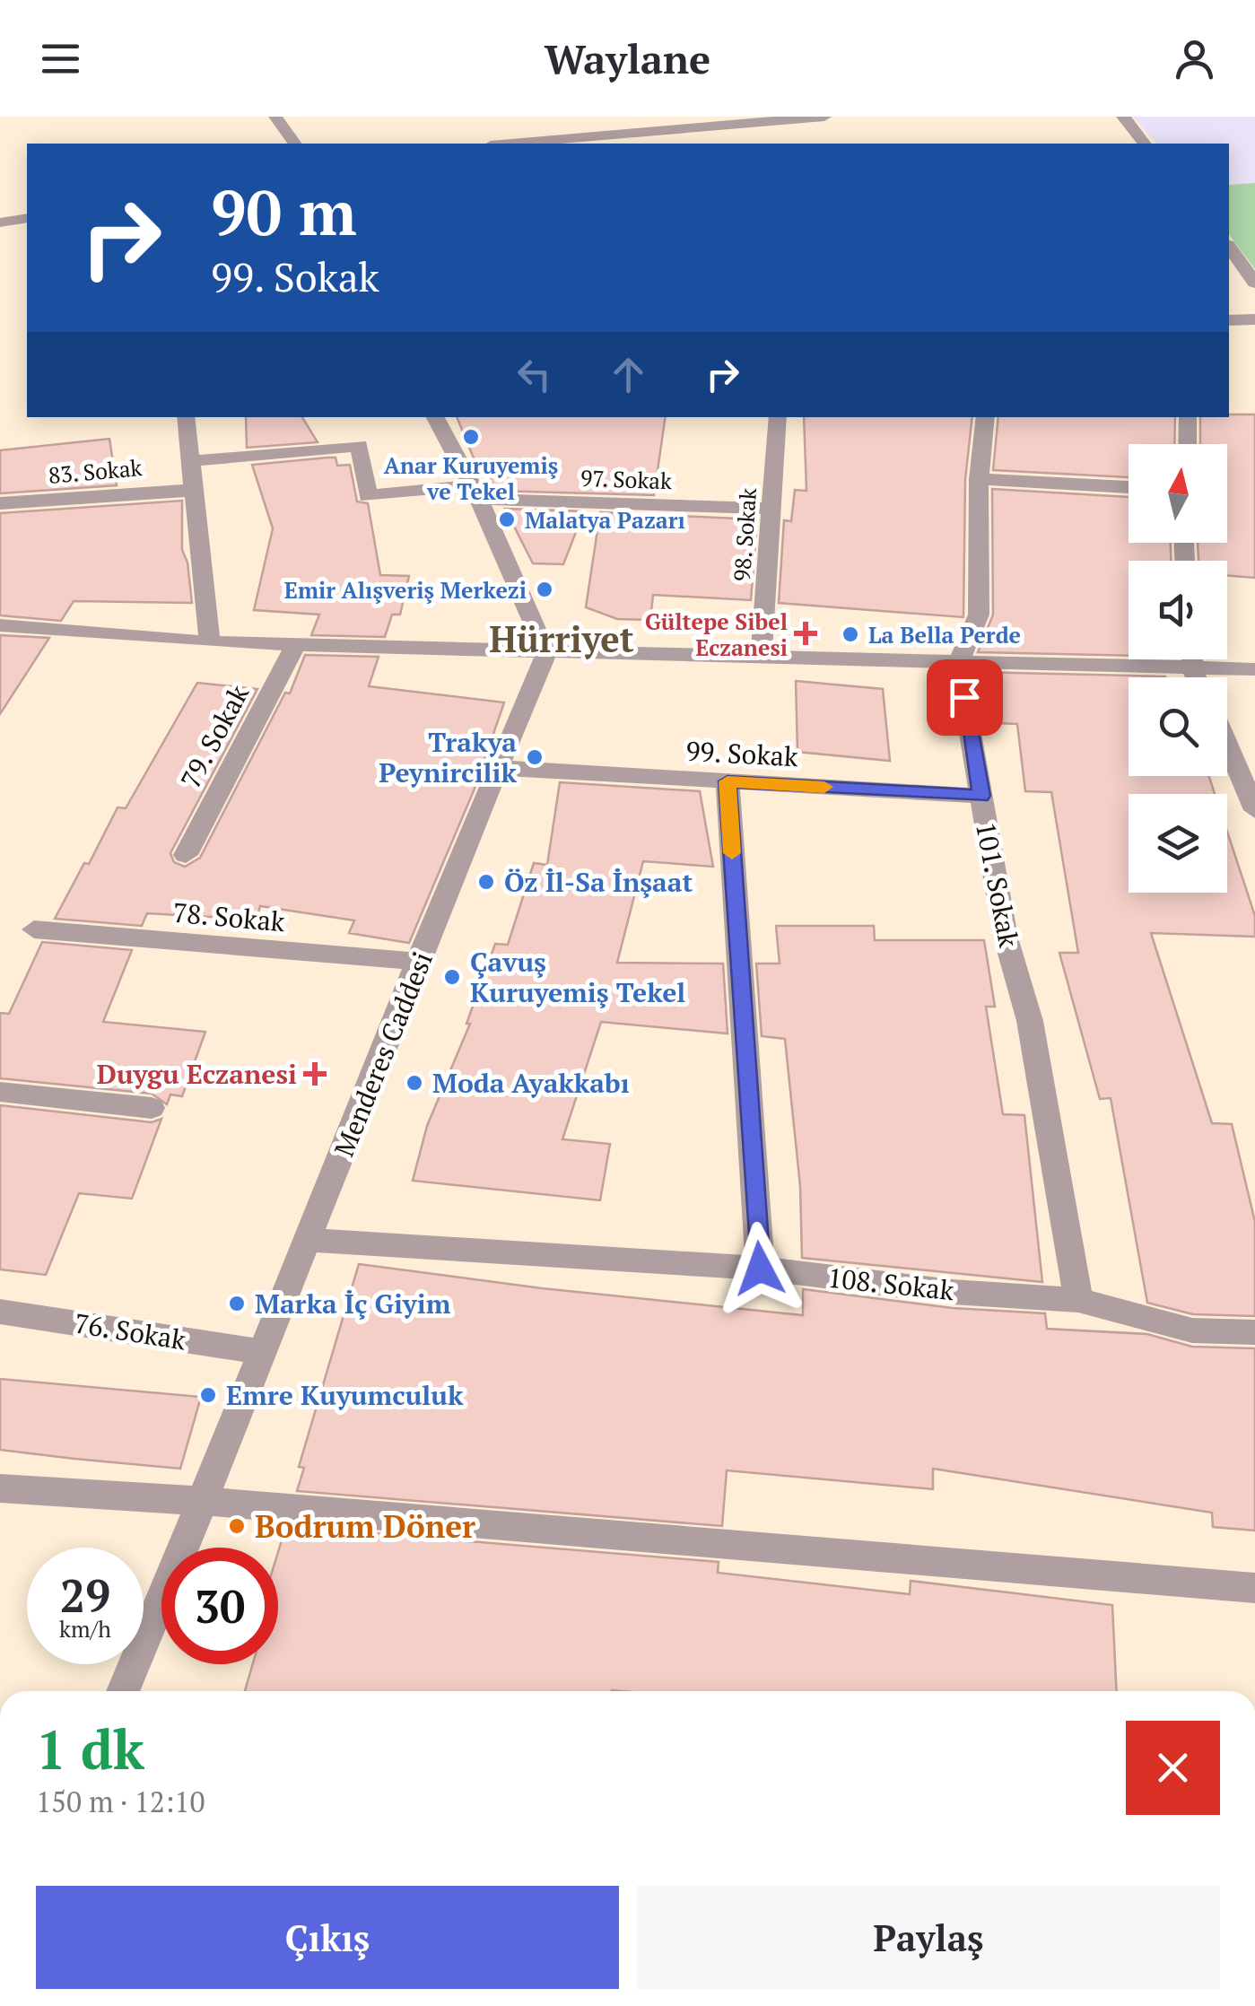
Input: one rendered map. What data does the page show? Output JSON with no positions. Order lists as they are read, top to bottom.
{
  "streets": {
    "street": [
      "83. Sokak",
      "97. Sokak",
      "98. Sokak",
      "79. Sokak",
      "99. Sokak",
      "101. Sokak",
      "78. Sokak",
      "Menderes Caddesi",
      "108. Sokak",
      "76. Sokak"
    ]
  },
  "crossings": [
    ["97. Sokak", "98. Sokak"],
    ["99. Sokak", "101. Sokak"],
    ["99. Sokak", "Menderes Caddesi"],
    ["101. Sokak", "108. Sokak"],
    ["78. Sokak", "Menderes Caddesi"],
    ["Menderes Caddesi", "108. Sokak"],
    ["Menderes Caddesi", "76. Sokak"]
  ],
  "districts": ["Hürriyet"],
  "places": {
    "other": [
      "Anar Kuruyemiş ve Tekel",
      "Malatya Pazarı",
      "Emir Alışveriş Merkezi",
      "La Bella Perde",
      "Trakya Peynircilik",
      "Öz İl-Sa İnşaat",
      "Çavuş Kuruyemiş Tekel",
      "Moda Ayakkabı",
      "Marka İç Giyim",
      "Emre Kuyumculuk",
      "Bodrum Döner"
    ],
    "health": ["Gültepe Sibel Eczanesi", "Duygu Eczanesi"]
  },
  "north": "top",
  "page": {
    "header": "Waylane",
    "turn": ["90 m", "99. Sokak"],
    "speed": "29 km/h",
    "limit": "30",
    "heading": ["1 dk", "150 m · 12:10"],
    "buttons": ["Çıkış", "Paylaş"]
  }
}
